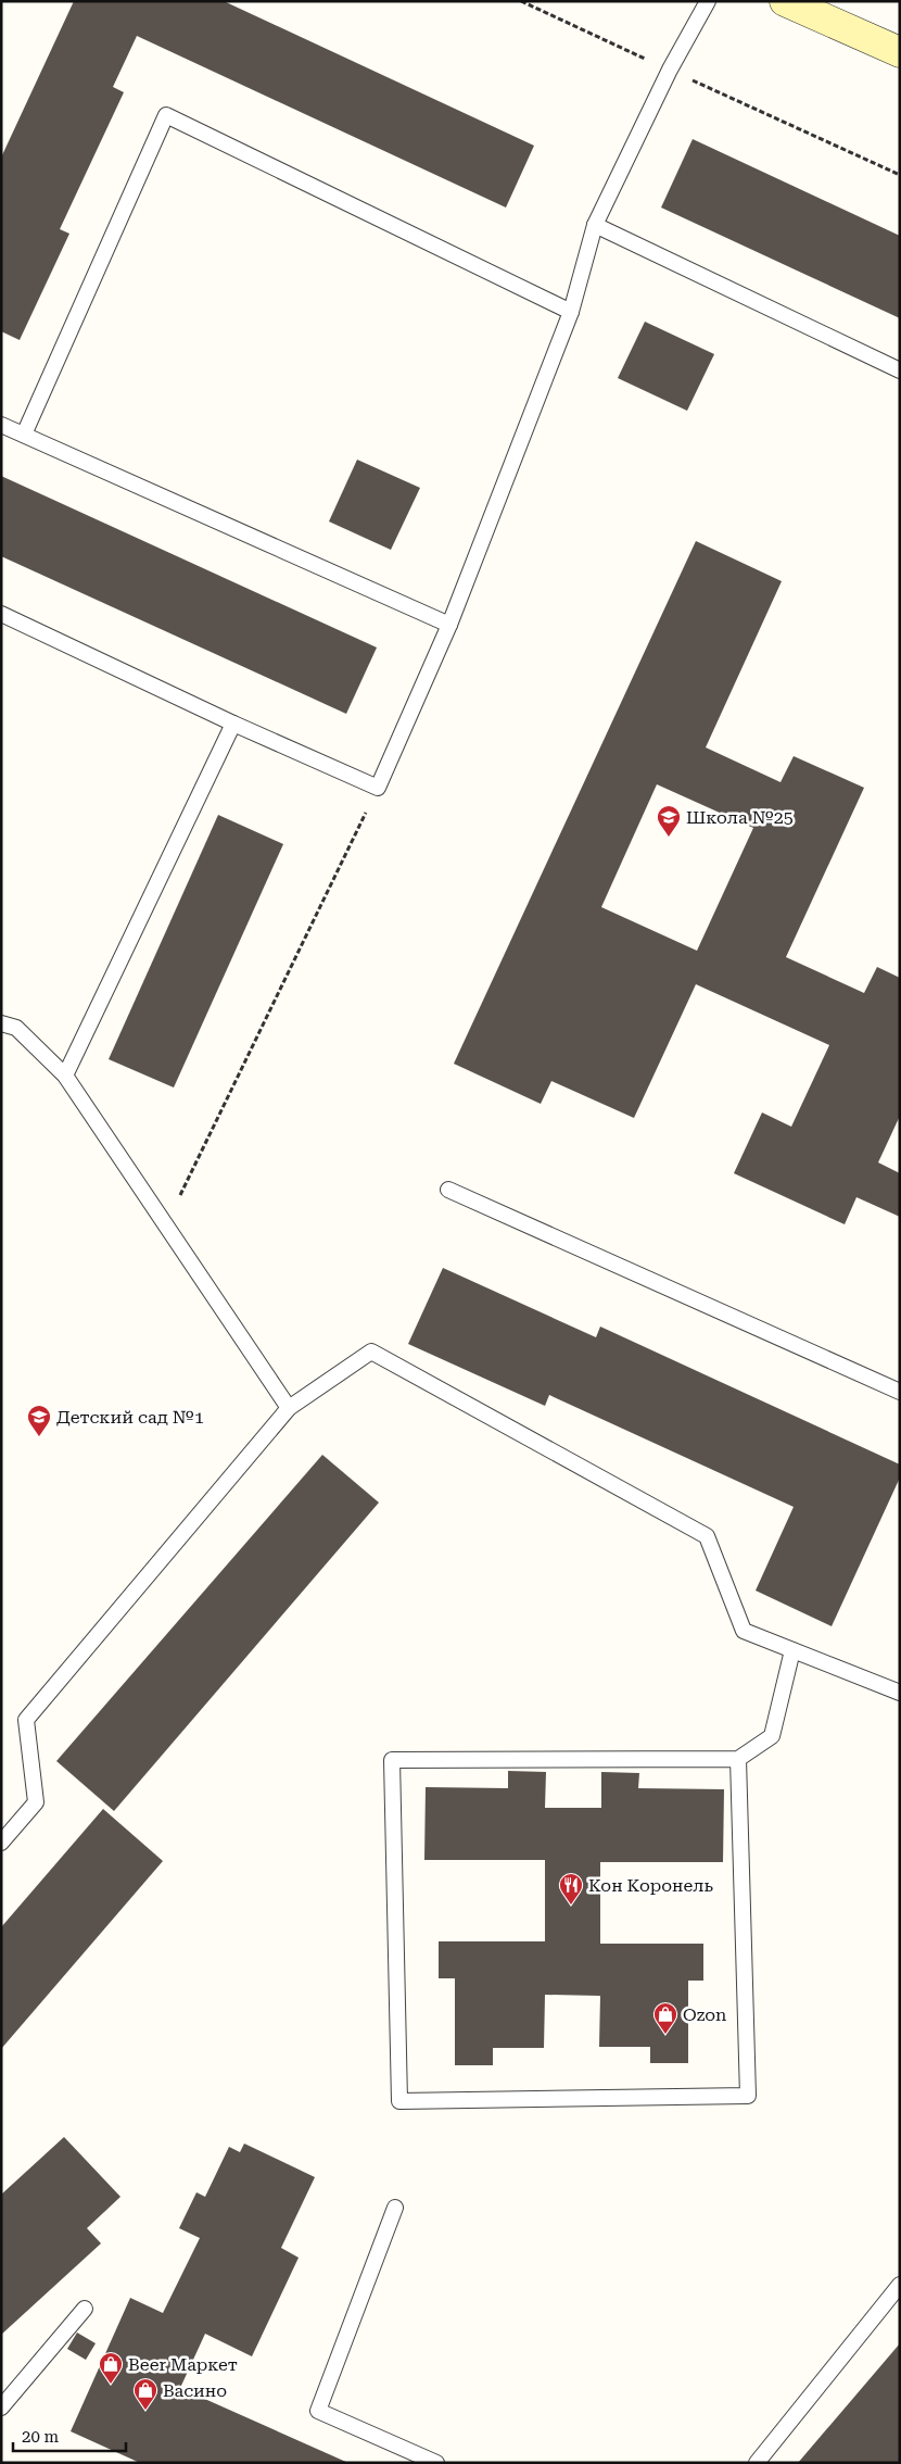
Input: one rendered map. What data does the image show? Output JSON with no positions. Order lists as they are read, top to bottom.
{
  "places": {
    "school or university": ["Школа №25", "Детский сад №1"],
    "restaurant": ["Кон Коронель"],
    "shop": ["Ozon", "Beer Маркет", "Васино"]
  },
  "scale_bar": "20 m"
}
